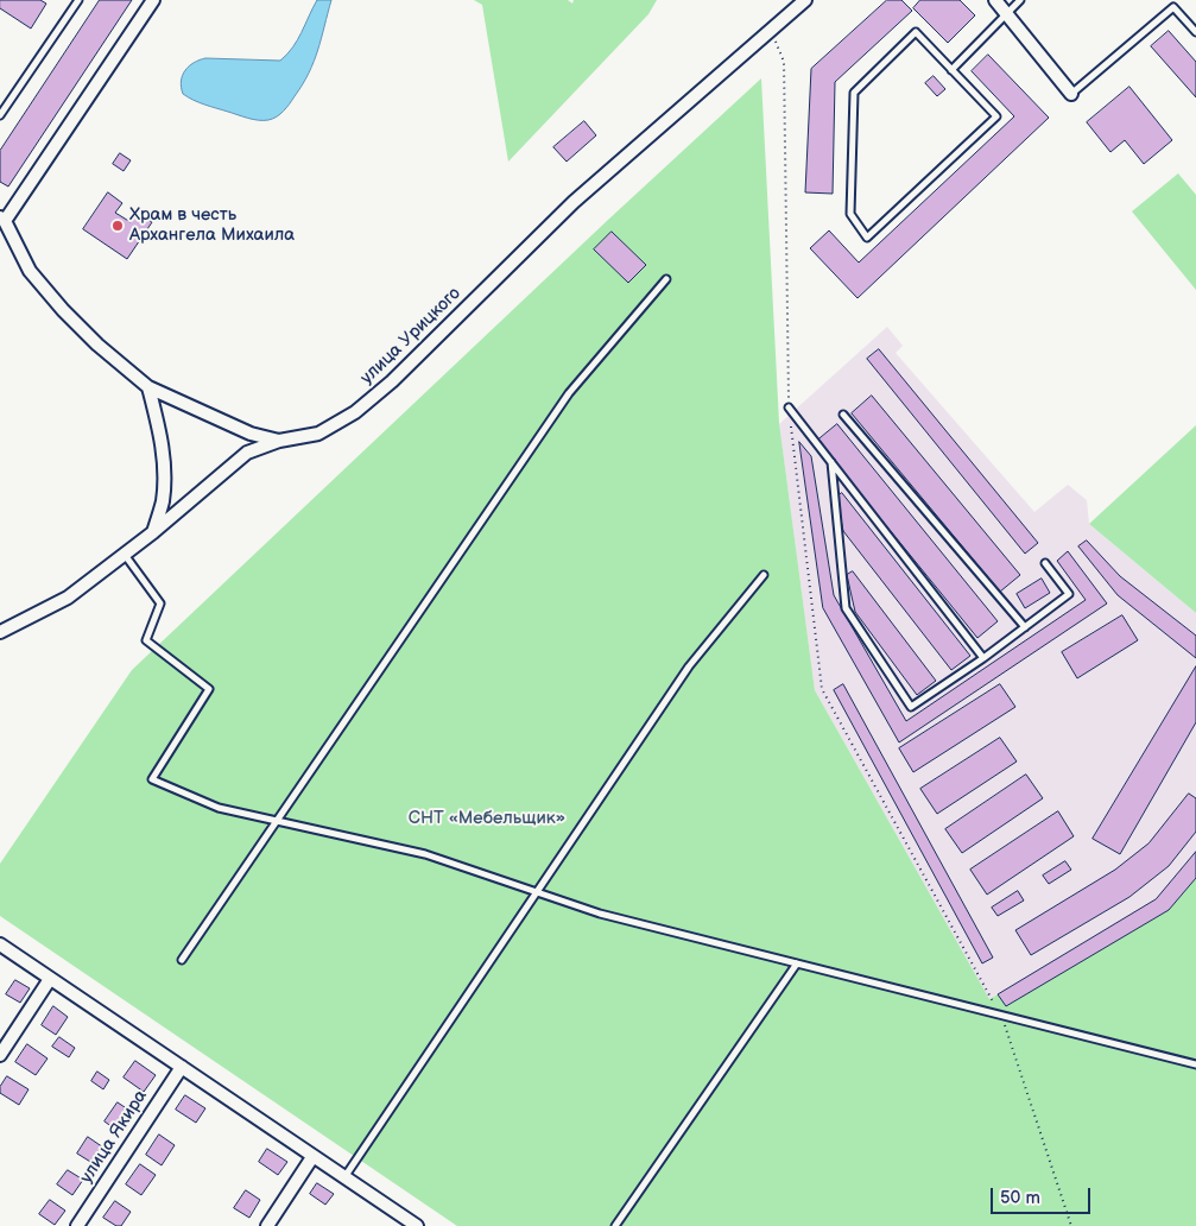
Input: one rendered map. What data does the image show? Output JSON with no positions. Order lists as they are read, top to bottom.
{
  "streets": {
    "street": ["улица Урицкого", "улица Якира"]
  },
  "parks": ["СНТ «Мебельщик»"],
  "places": ["Храм в честь Архангела Михаила"],
  "scale_bar": "50 m"
}
